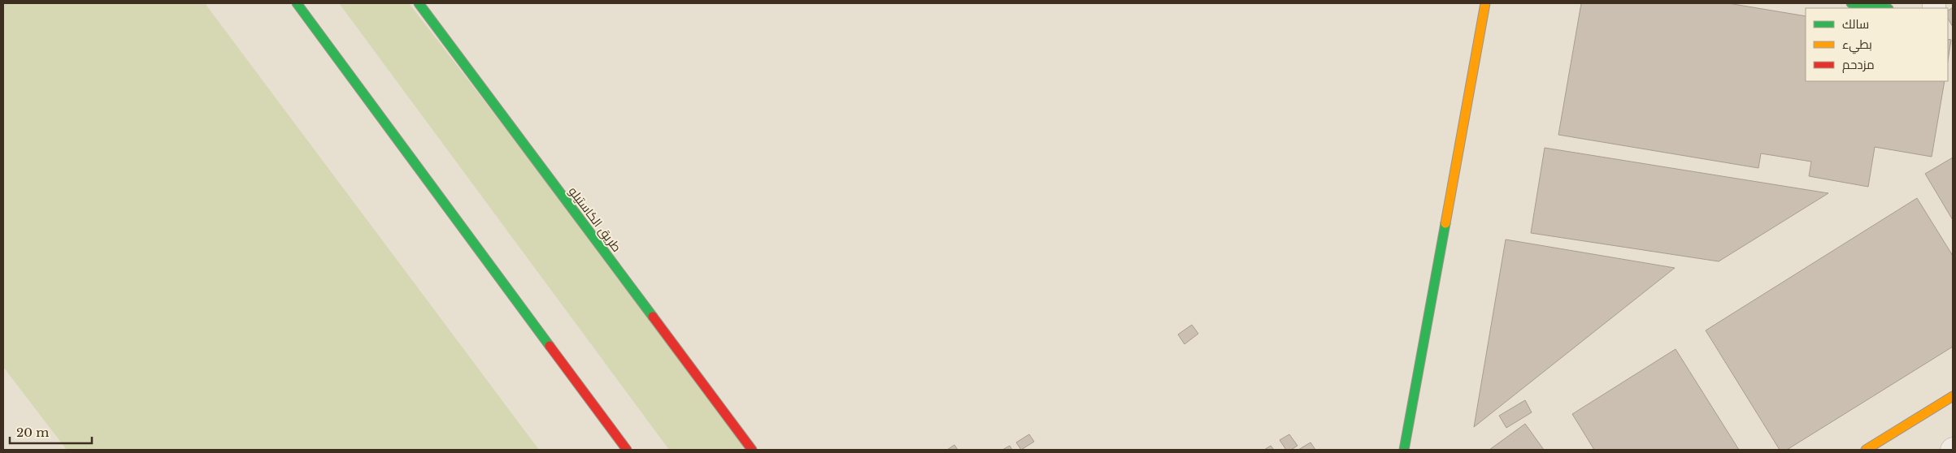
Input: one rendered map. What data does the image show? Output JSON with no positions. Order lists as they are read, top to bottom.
{
  "streets": {
    "main road": ["طريق الكاستيلو"]
  },
  "legend": ["سالك", "بطيء", "مزدحم"],
  "scale_bar": "20 m"
}
